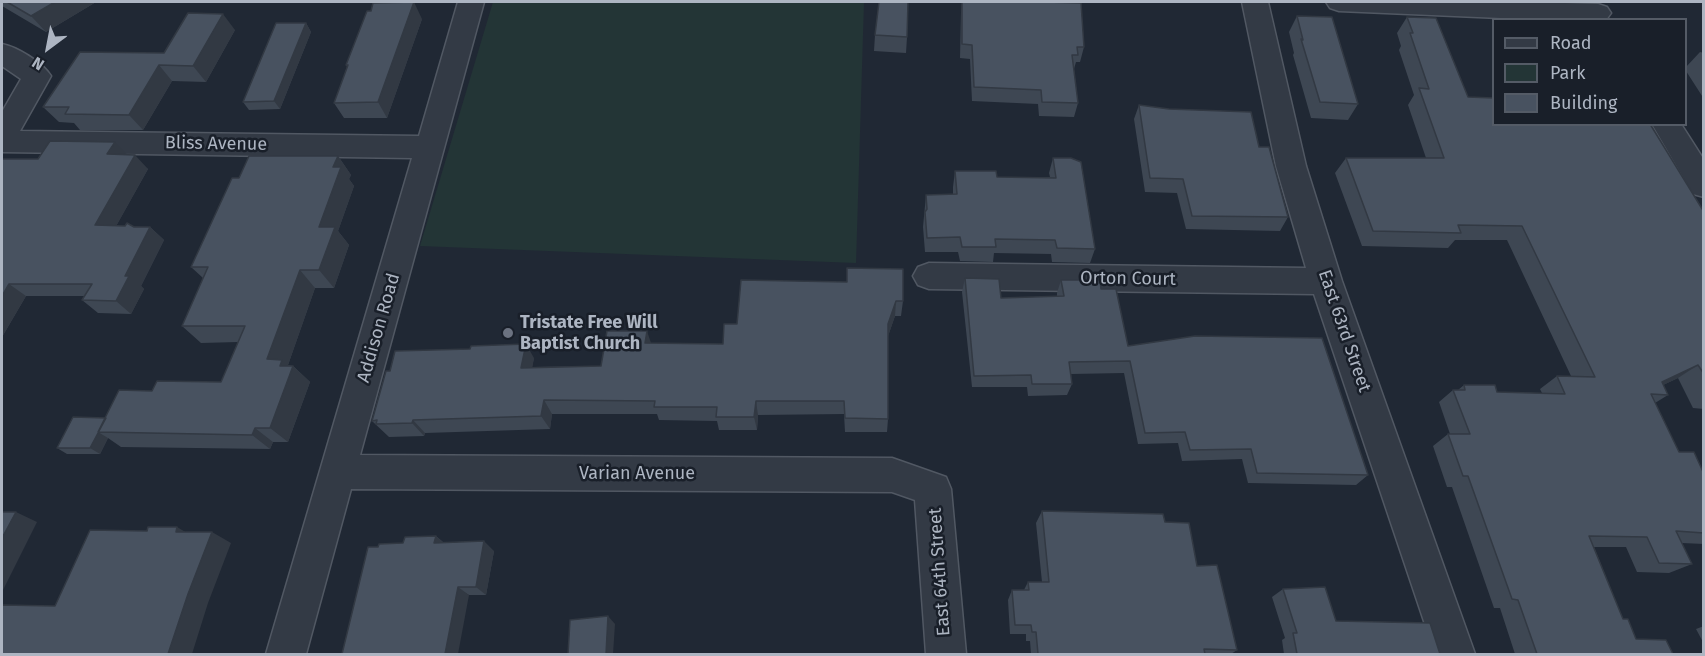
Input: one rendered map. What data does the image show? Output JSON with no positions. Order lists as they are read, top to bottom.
{
  "streets": {
    "street": [
      "Bliss Avenue",
      "Orton Court",
      "Addison Road",
      "East 63rd Street",
      "Varian Avenue",
      "East 64th Street"
    ]
  },
  "crossings": [
    ["Bliss Avenue", "Addison Road"],
    ["Orton Court", "East 63rd Street"],
    ["Addison Road", "Varian Avenue"],
    ["Varian Avenue", "East 64th Street"]
  ],
  "places": ["Tristate Free Will Baptist Church"],
  "legend": ["Road", "Park", "Building"],
  "north": "bottom left"
}
